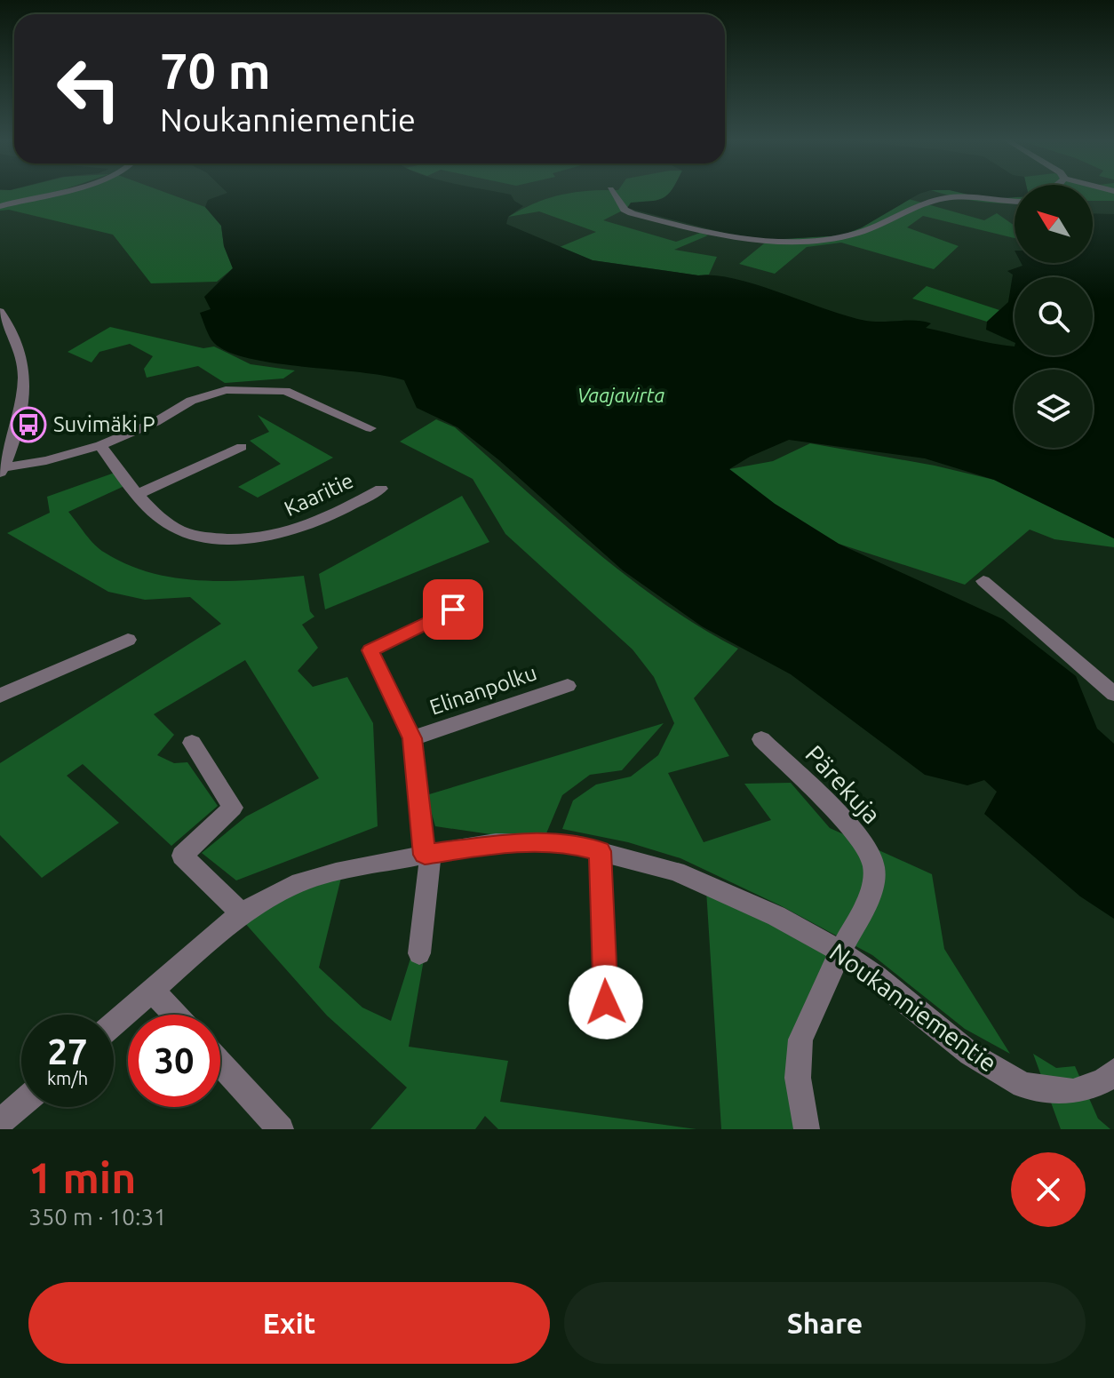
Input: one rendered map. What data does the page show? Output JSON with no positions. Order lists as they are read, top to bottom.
{
  "streets": {
    "street": [
      "Kaaritie",
      "Elinanpolku",
      "Pärekuja",
      "Noukanniementie"
    ]
  },
  "crossings": [
    ["Pärekuja", "Noukanniementie"]
  ],
  "water": ["Vaajavirta"],
  "places": {
    "bus stop": ["Suvimäki P"]
  },
  "north": "top left",
  "page": {
    "turn": ["70 m", "Noukanniementie"],
    "speed": "27 km/h",
    "limit": "30",
    "heading": ["1 min", "350 m · 10:31"],
    "buttons": ["Exit", "Share"]
  }
}
